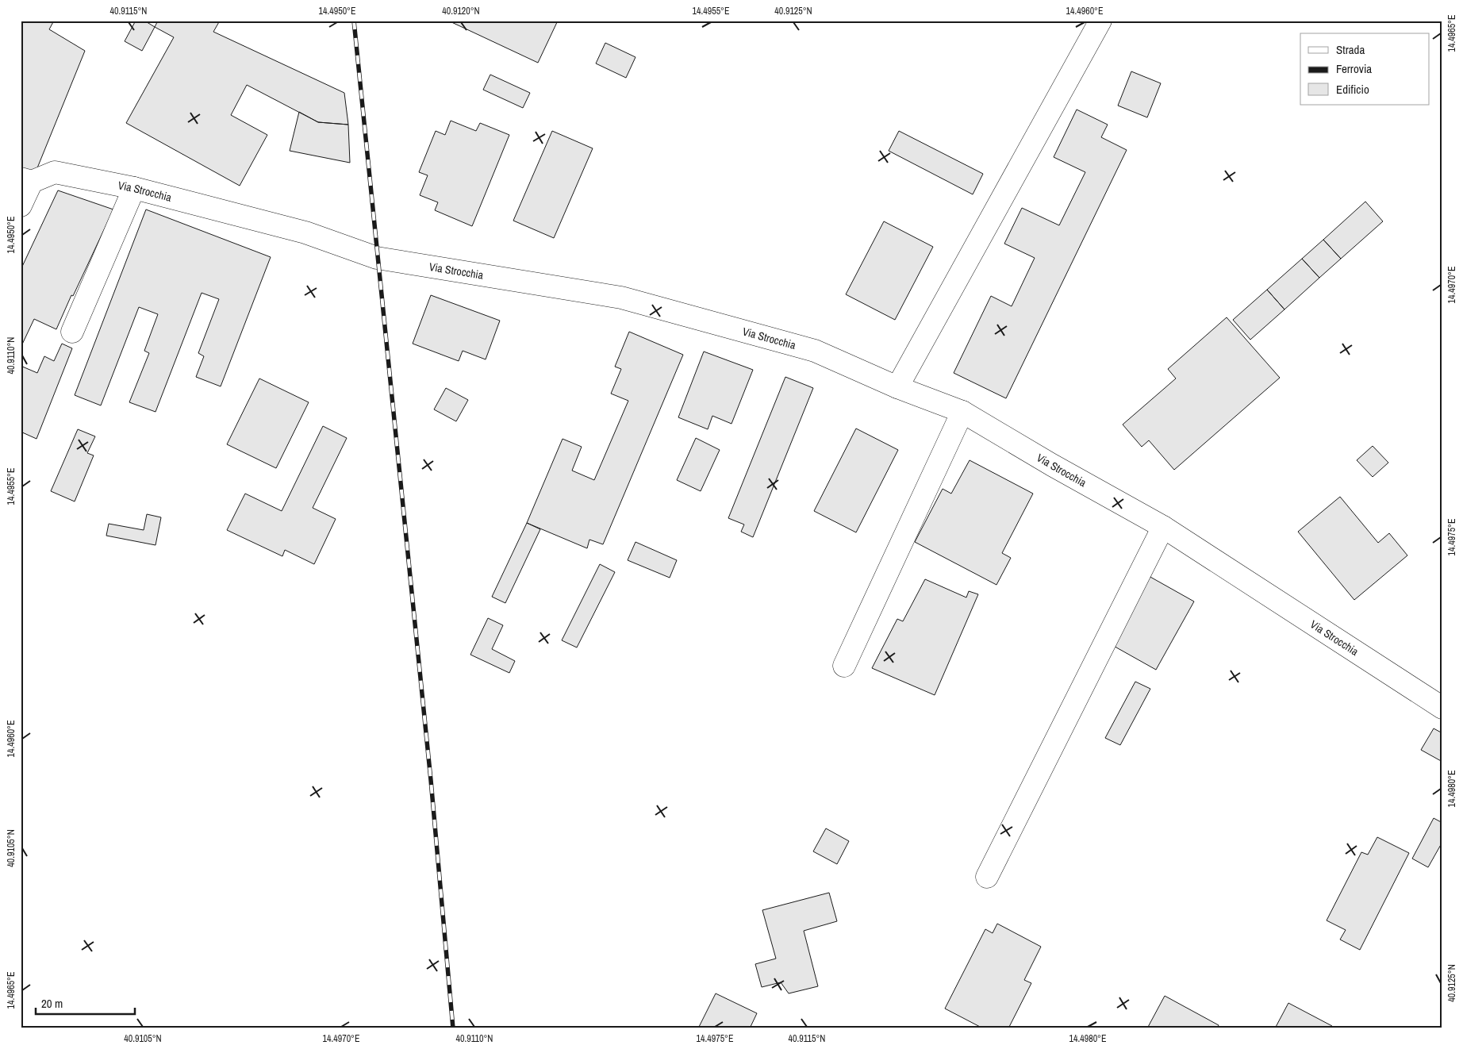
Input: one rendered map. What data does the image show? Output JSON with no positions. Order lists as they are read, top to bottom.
{
  "streets": {
    "street": ["Via Strocchia"]
  },
  "legend": ["Strada", "Ferrovia", "Edificio"],
  "scale_bar": "20 m",
  "coordinates": [
    "40.9115°N",
    "14.4950°E",
    "40.9120°N",
    "14.4955°E",
    "40.9125°N",
    "14.4960°E",
    "14.4965°E",
    "14.4970°E",
    "40.9110°N",
    "14.4975°E",
    "14.4980°E",
    "40.9105°N"
  ]
}
